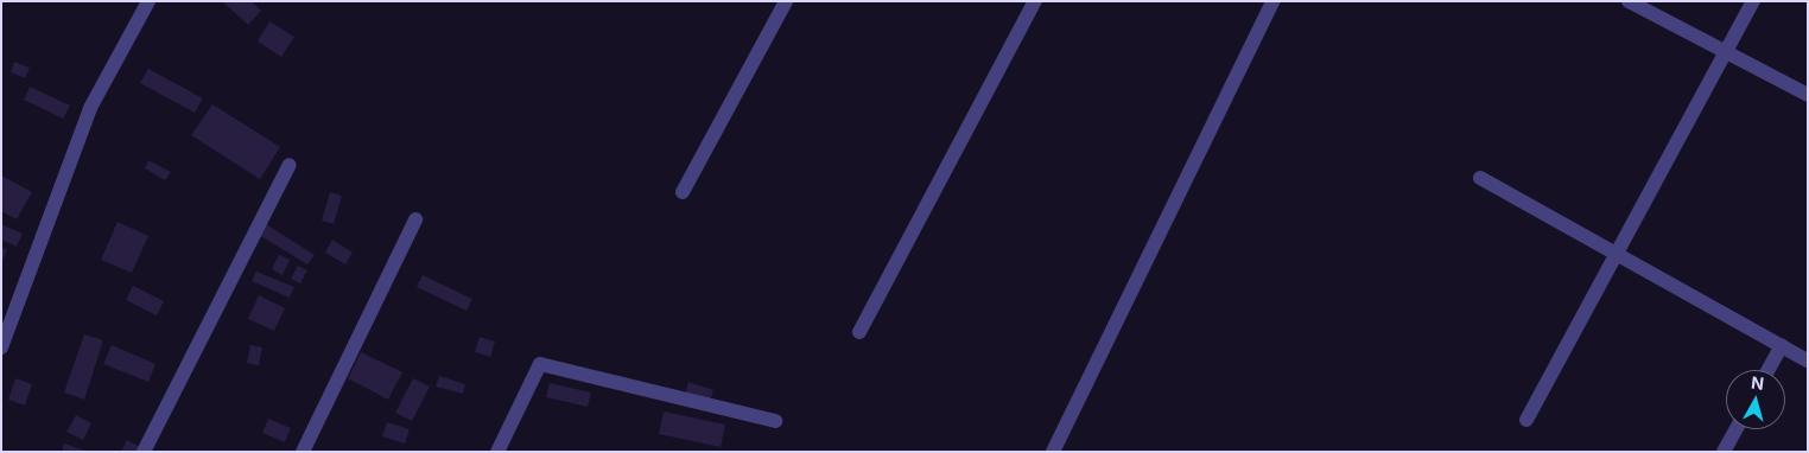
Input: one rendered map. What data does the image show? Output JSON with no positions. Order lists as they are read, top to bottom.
{
  "north": "top"
}
